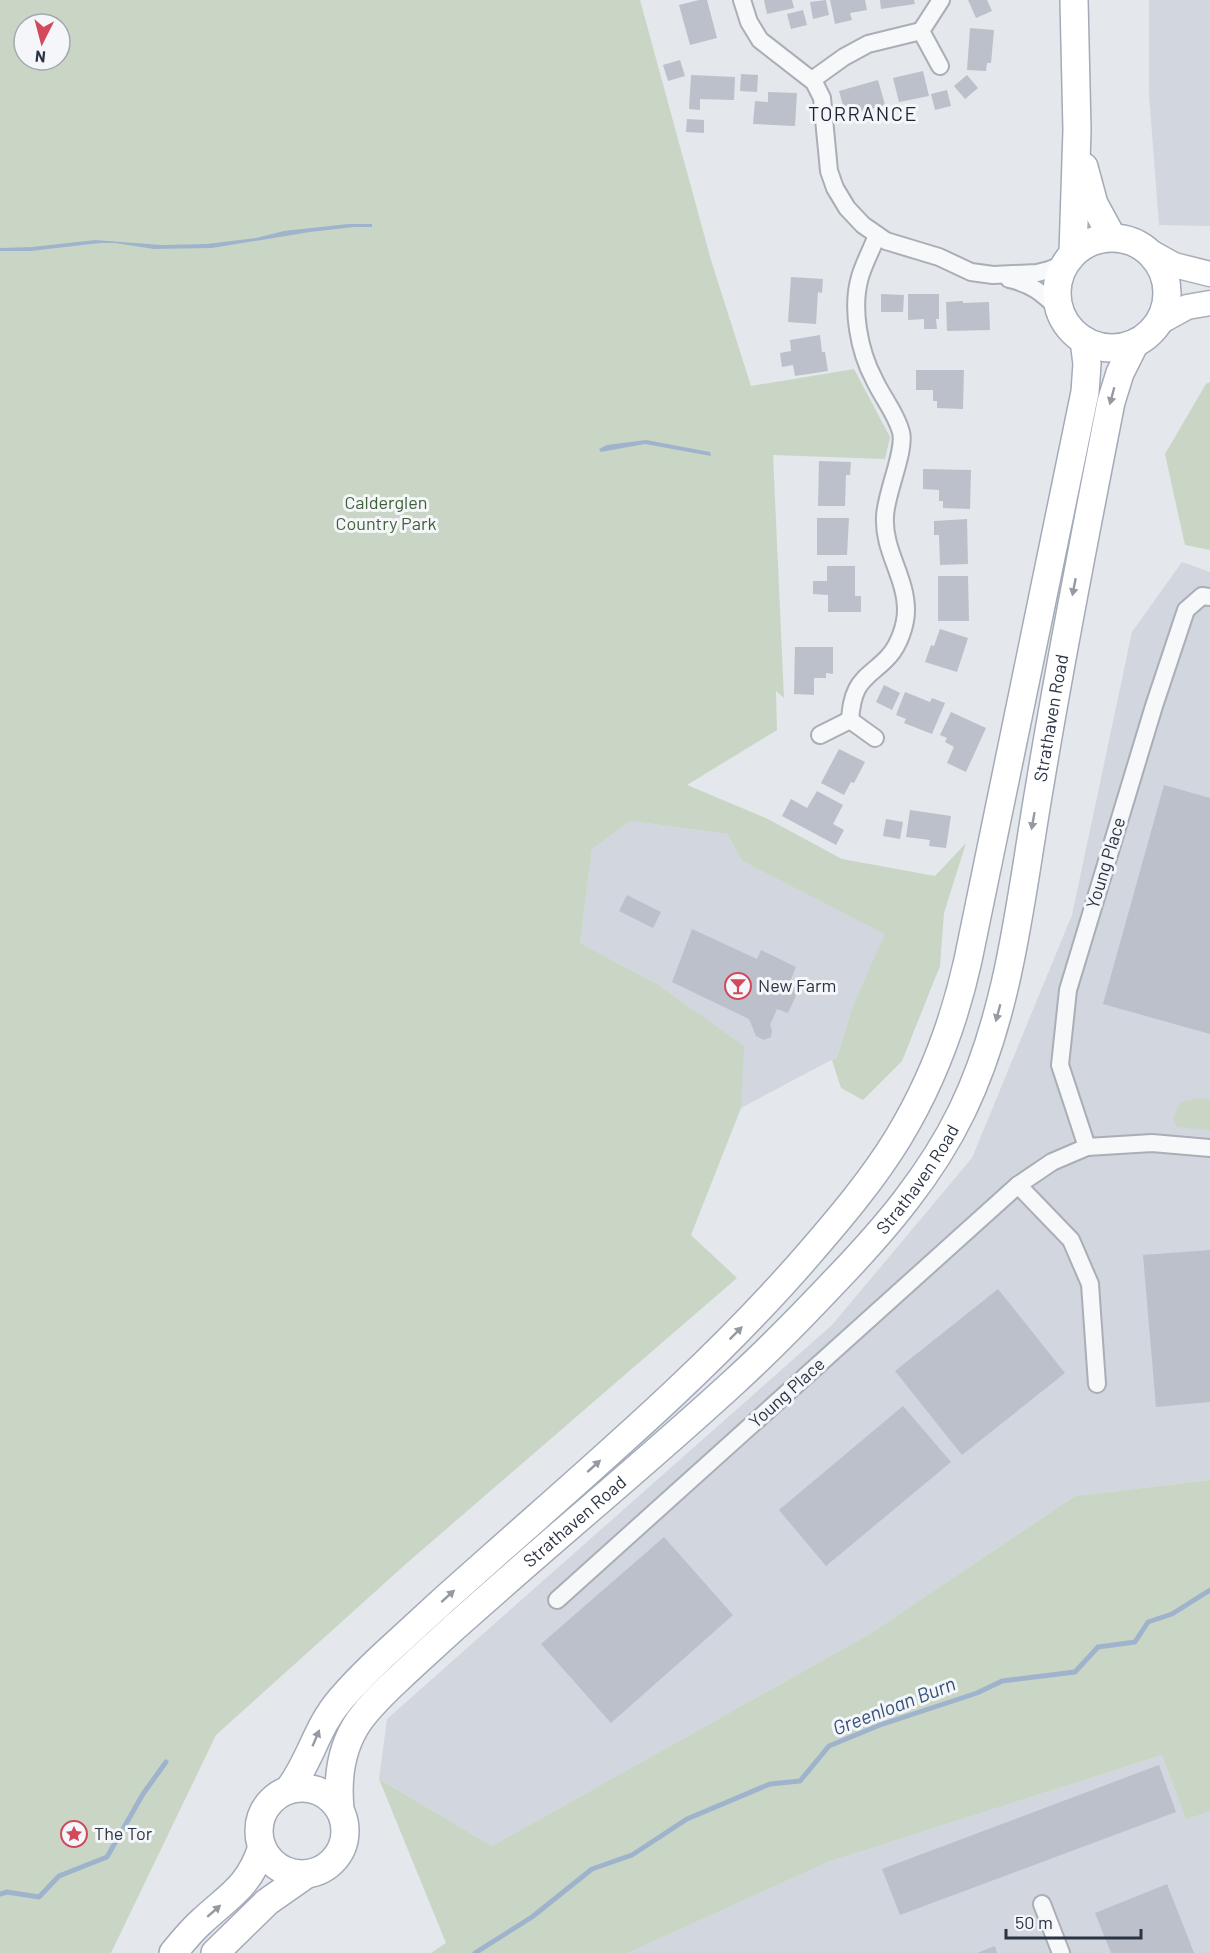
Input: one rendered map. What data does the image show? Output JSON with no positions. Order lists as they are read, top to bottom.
{
  "streets": {
    "main road": ["Strathaven Road"],
    "street": ["Young Place"]
  },
  "districts": ["TORRANCE"],
  "water": ["Greenloan Burn"],
  "parks": ["Calderglen Country Park"],
  "places": {
    "bar": ["New Farm"],
    "place": ["The Tor"]
  },
  "scale_bar": "50 m",
  "north": "bottom"
}
